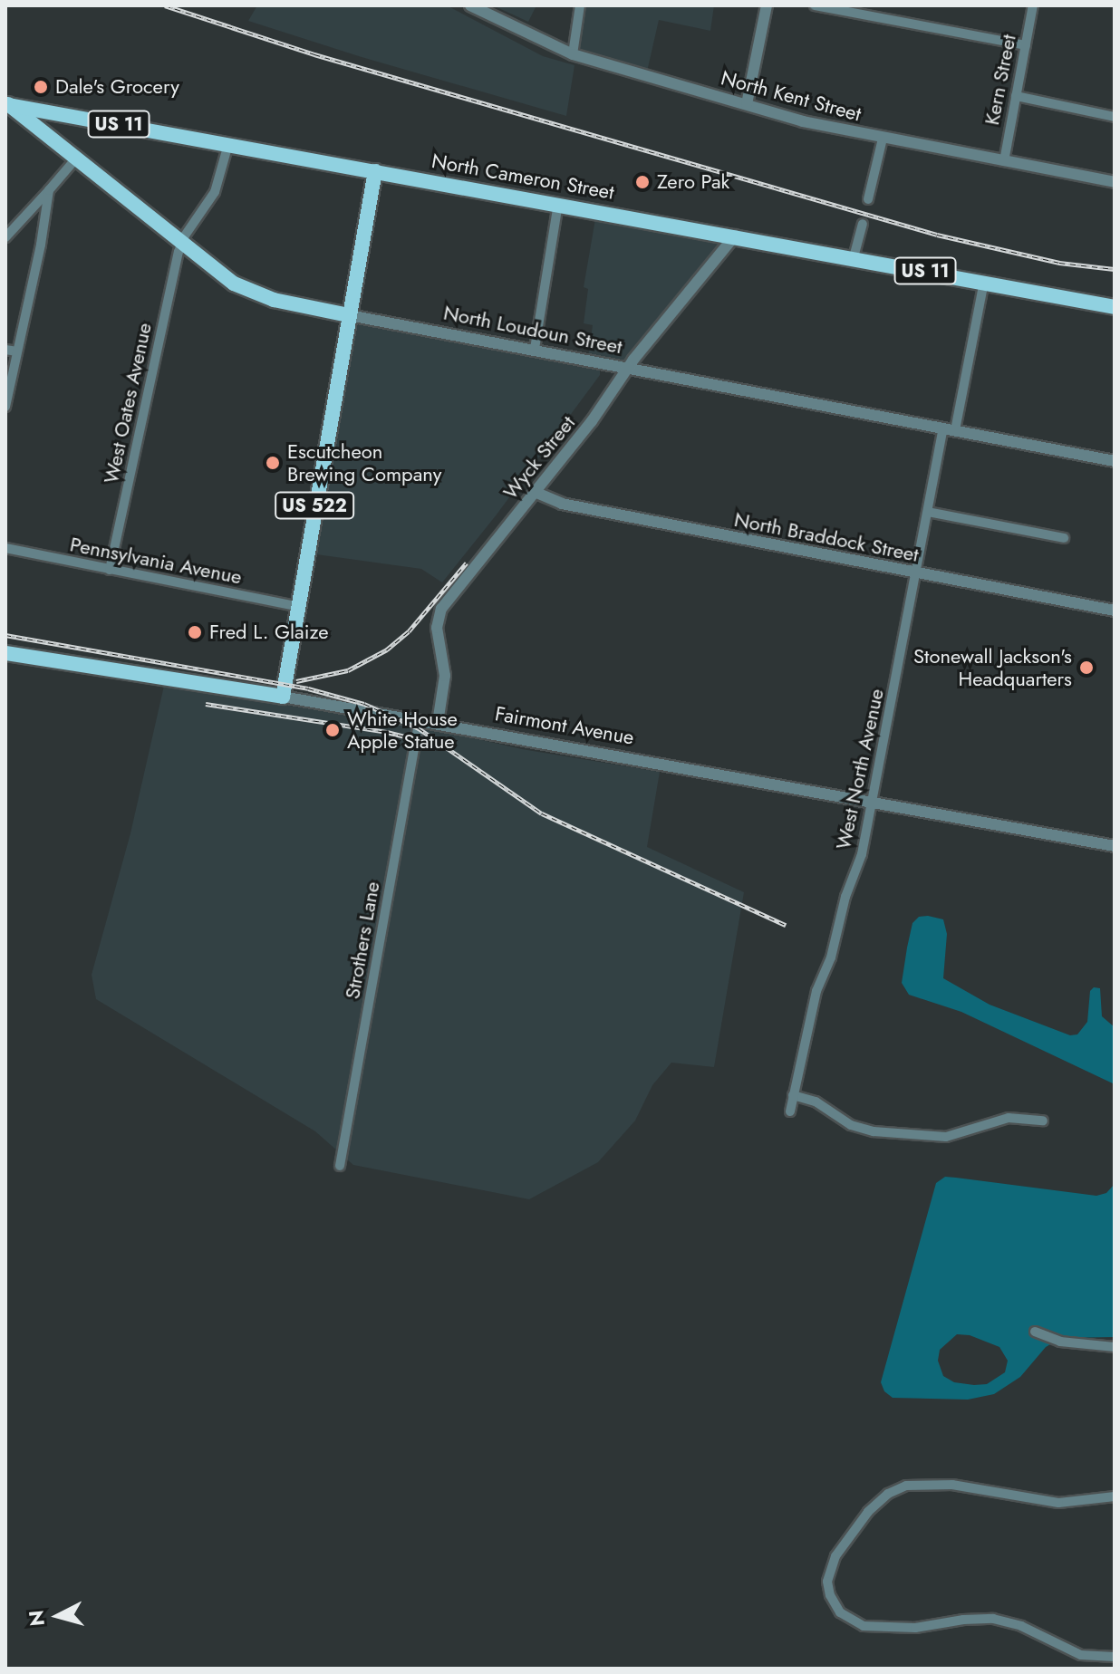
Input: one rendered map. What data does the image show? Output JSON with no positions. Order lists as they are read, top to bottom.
{
  "streets": {
    "main road": [
      "US 11",
      "North Cameron Street",
      "North Loudoun Street",
      "US 522",
      "Fairmont Avenue"
    ],
    "street": [
      "Kern Street",
      "North Kent Street",
      "West Oates Avenue",
      "Wyck Street",
      "North Braddock Street",
      "Pennsylvania Avenue",
      "West North Avenue",
      "Strothers Lane"
    ]
  },
  "crossings": [
    ["Kern Street", "North Kent Street"],
    ["North Cameron Street", "North Loudoun Street"],
    ["North Cameron Street", "Wyck Street"],
    ["North Cameron Street", "West North Avenue"],
    ["North Loudoun Street", "West Oates Avenue"],
    ["North Loudoun Street", "Wyck Street"],
    ["North Loudoun Street", "US 522"],
    ["North Loudoun Street", "West North Avenue"],
    ["West Oates Avenue", "Pennsylvania Avenue"],
    ["Wyck Street", "North Braddock Street"],
    ["Wyck Street", "Fairmont Avenue"],
    ["US 522", "Pennsylvania Avenue"],
    ["US 522", "Fairmont Avenue"],
    ["North Braddock Street", "West North Avenue"],
    ["Fairmont Avenue", "West North Avenue"],
    ["Fairmont Avenue", "Strothers Lane"]
  ],
  "places": [
    "Dale's Grocery",
    "Zero Pak",
    "Escutcheon Brewing Company",
    "Fred L. Glaize",
    "Stonewall Jackson's Headquarters",
    "White House Apple Statue"
  ],
  "north": "left"
}
